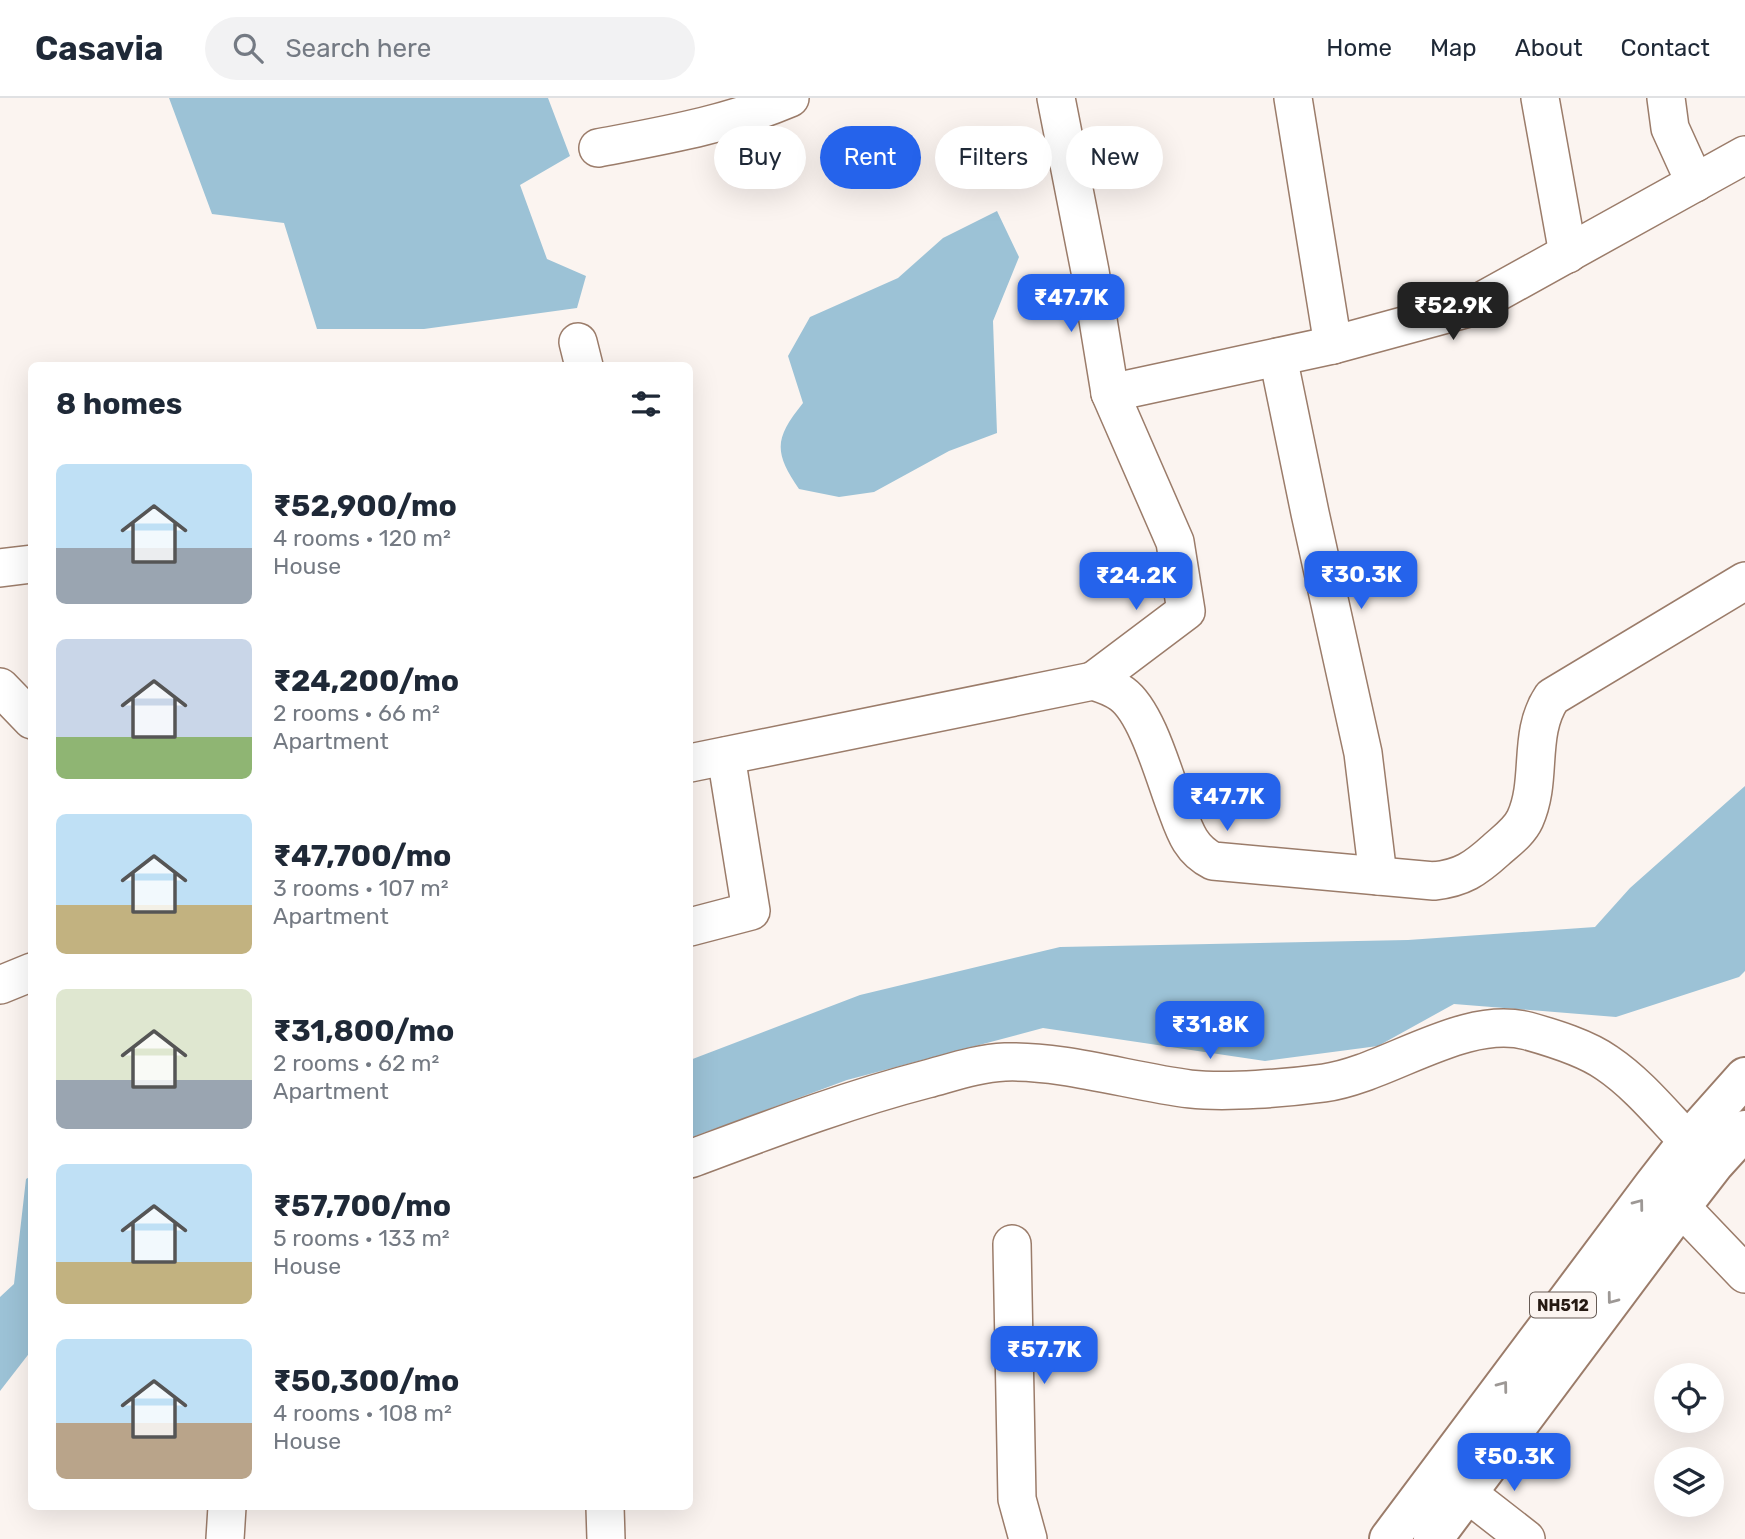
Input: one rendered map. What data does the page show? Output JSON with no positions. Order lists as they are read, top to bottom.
{
  "streets": {
    "highway": ["NH512"]
  },
  "page": {
    "header": "Casavia",
    "search": "Search here",
    "nav": [
      "Home",
      "Map",
      "About",
      "Contact"
    ],
    "chip": [
      "Buy",
      "Rent",
      "Filters",
      "New"
    ],
    "price": [
      "₹47.7K",
      "₹52.9K",
      "₹30.3K",
      "₹24.2K",
      "₹47.7K",
      "₹31.8K",
      "₹57.7K",
      "₹50.3K"
    ],
    "heading": "8 homes",
    "list": [
      {
        "name": "₹52,900/mo",
        "note": "4 rooms · 120 m² · House"
      },
      {
        "name": "₹24,200/mo",
        "note": "2 rooms · 66 m² · Apartment"
      },
      {
        "name": "₹47,700/mo",
        "note": "3 rooms · 107 m² · Apartment"
      },
      {
        "name": "₹31,800/mo",
        "note": "2 rooms · 62 m² · Apartment"
      },
      {
        "name": "₹57,700/mo",
        "note": "5 rooms · 133 m² · House"
      },
      {
        "name": "₹50,300/mo",
        "note": "4 rooms · 108 m² · House"
      }
    ]
  }
}
